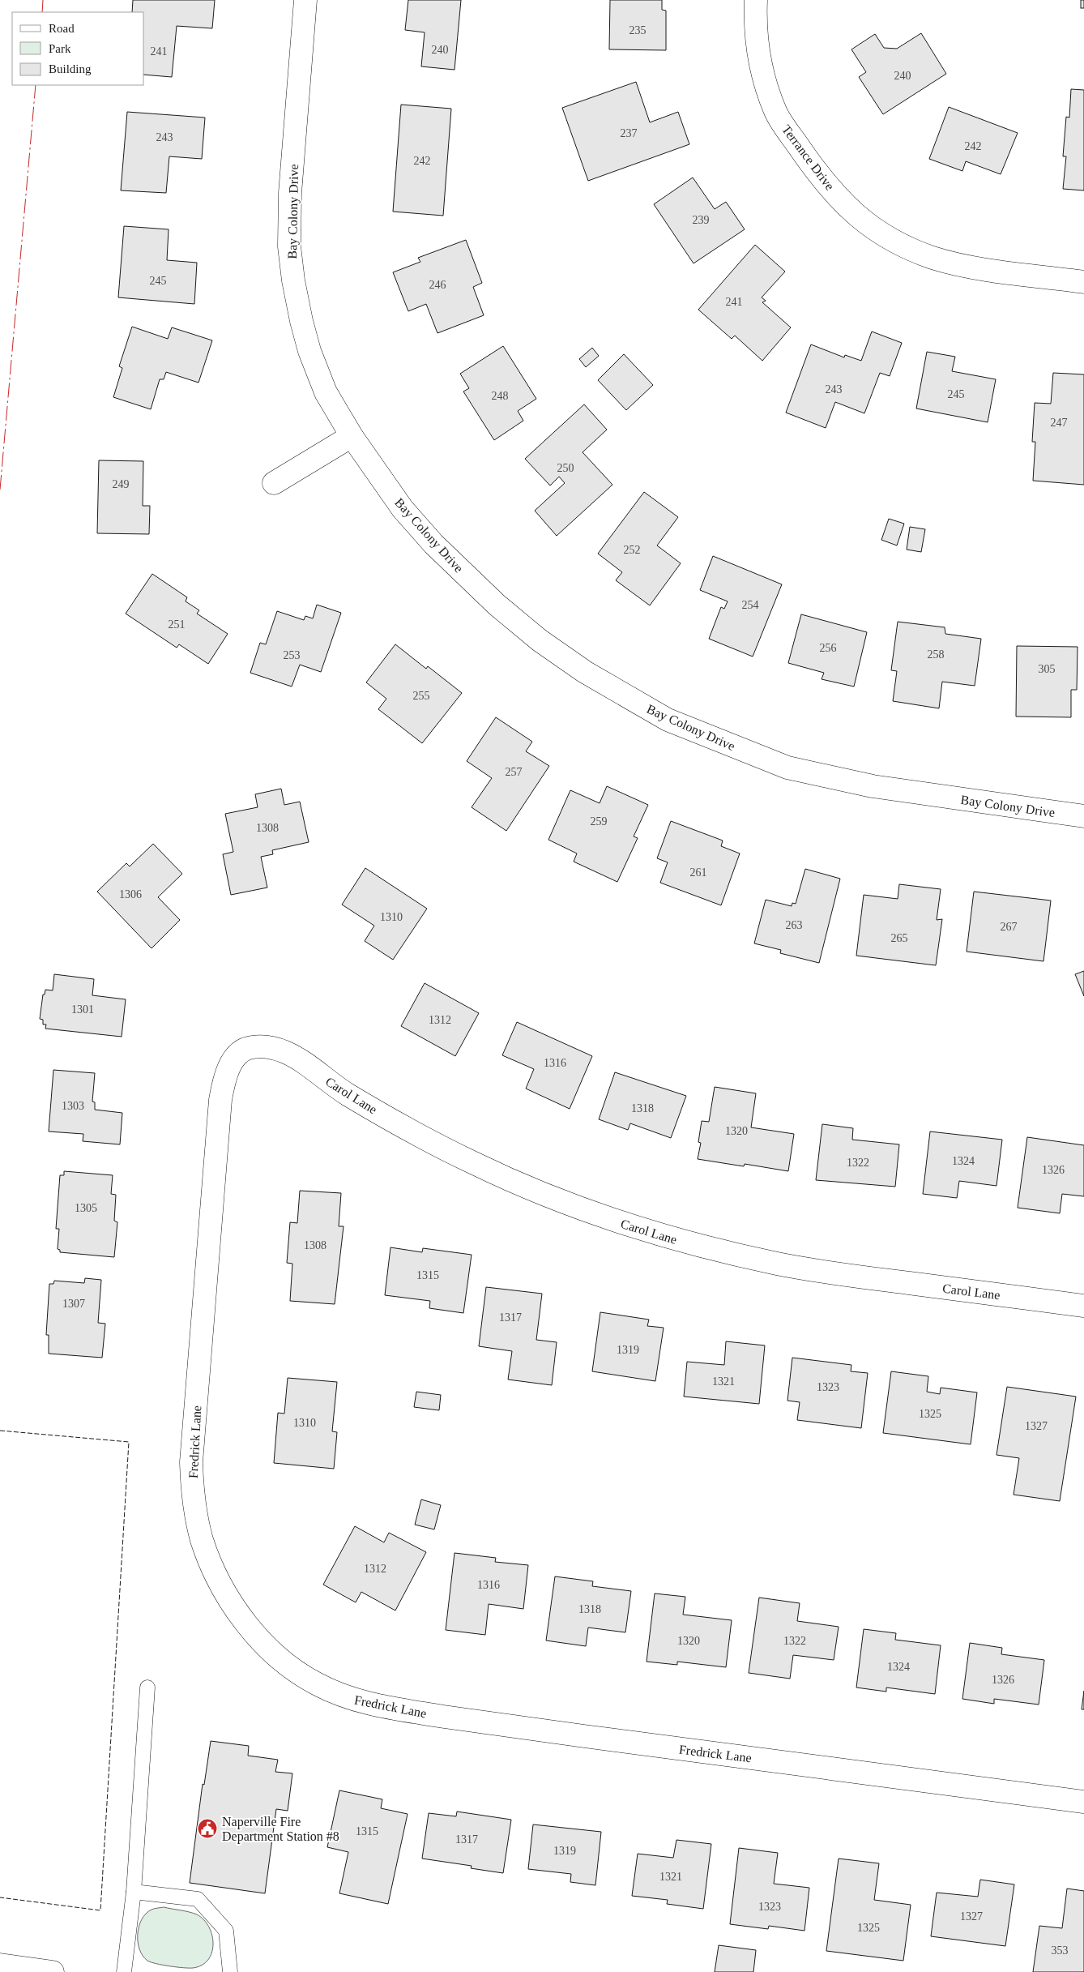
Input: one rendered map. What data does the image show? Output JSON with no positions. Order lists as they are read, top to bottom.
{
  "streets": {
    "street": [
      "Terrance Drive",
      "Bay Colony Drive",
      "Carol Lane",
      "Fredrick Lane"
    ]
  },
  "crossings": [
    ["Carol Lane", "Fredrick Lane"]
  ],
  "places": {
    "public building": ["Naperville Fire Department Station #8"]
  },
  "house_numbers": [
    "235",
    "240",
    "241",
    "240",
    "237",
    "243",
    "242",
    "242",
    "239",
    "245",
    "246",
    "241",
    "243",
    "245",
    "248",
    "247",
    "250",
    "249",
    "252",
    "254",
    "251",
    "256",
    "258",
    "253",
    "305",
    "255",
    "257",
    "259",
    "1308",
    "261",
    "1306",
    "1310",
    "263",
    "267",
    "265",
    "1301",
    "1312",
    "1316",
    "1303",
    "1318",
    "1320",
    "1324",
    "1322",
    "1326",
    "1305",
    "1308",
    "1315",
    "1307",
    "1317",
    "1319",
    "1321",
    "1323",
    "1325",
    "1310",
    "1327",
    "1312",
    "1316",
    "1318",
    "1320",
    "1322",
    "1324",
    "1326",
    "1315",
    "1317",
    "1319",
    "1321",
    "1323",
    "1327",
    "1325",
    "353"
  ],
  "legend": ["Road", "Park", "Building"]
}
